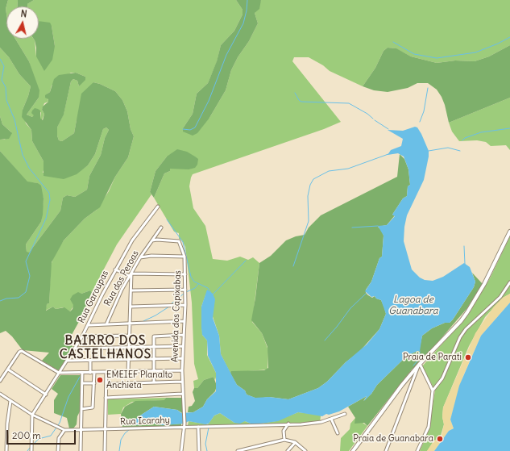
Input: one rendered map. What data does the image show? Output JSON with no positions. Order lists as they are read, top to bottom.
{
  "streets": {
    "street": [
      "Rua dos Peroas",
      "Rua Garoupas",
      "Avenida dos Capixabas",
      "Rua Icarahy"
    ]
  },
  "crossings": [
    ["Rua dos Peroas", "Avenida dos Capixabas"],
    ["Rua Garoupas", "Rua Icarahy"],
    ["Avenida dos Capixabas", "Rua Icarahy"]
  ],
  "districts": ["BAIRRO DOS CASTELHANOS"],
  "water": ["Lagoa de Guanabara"],
  "places": ["Praia de Parati", "EMEIEF Planalto Anchieta", "Praia de Guanabara"],
  "scale_bar": "200 m",
  "north": "top"
}
